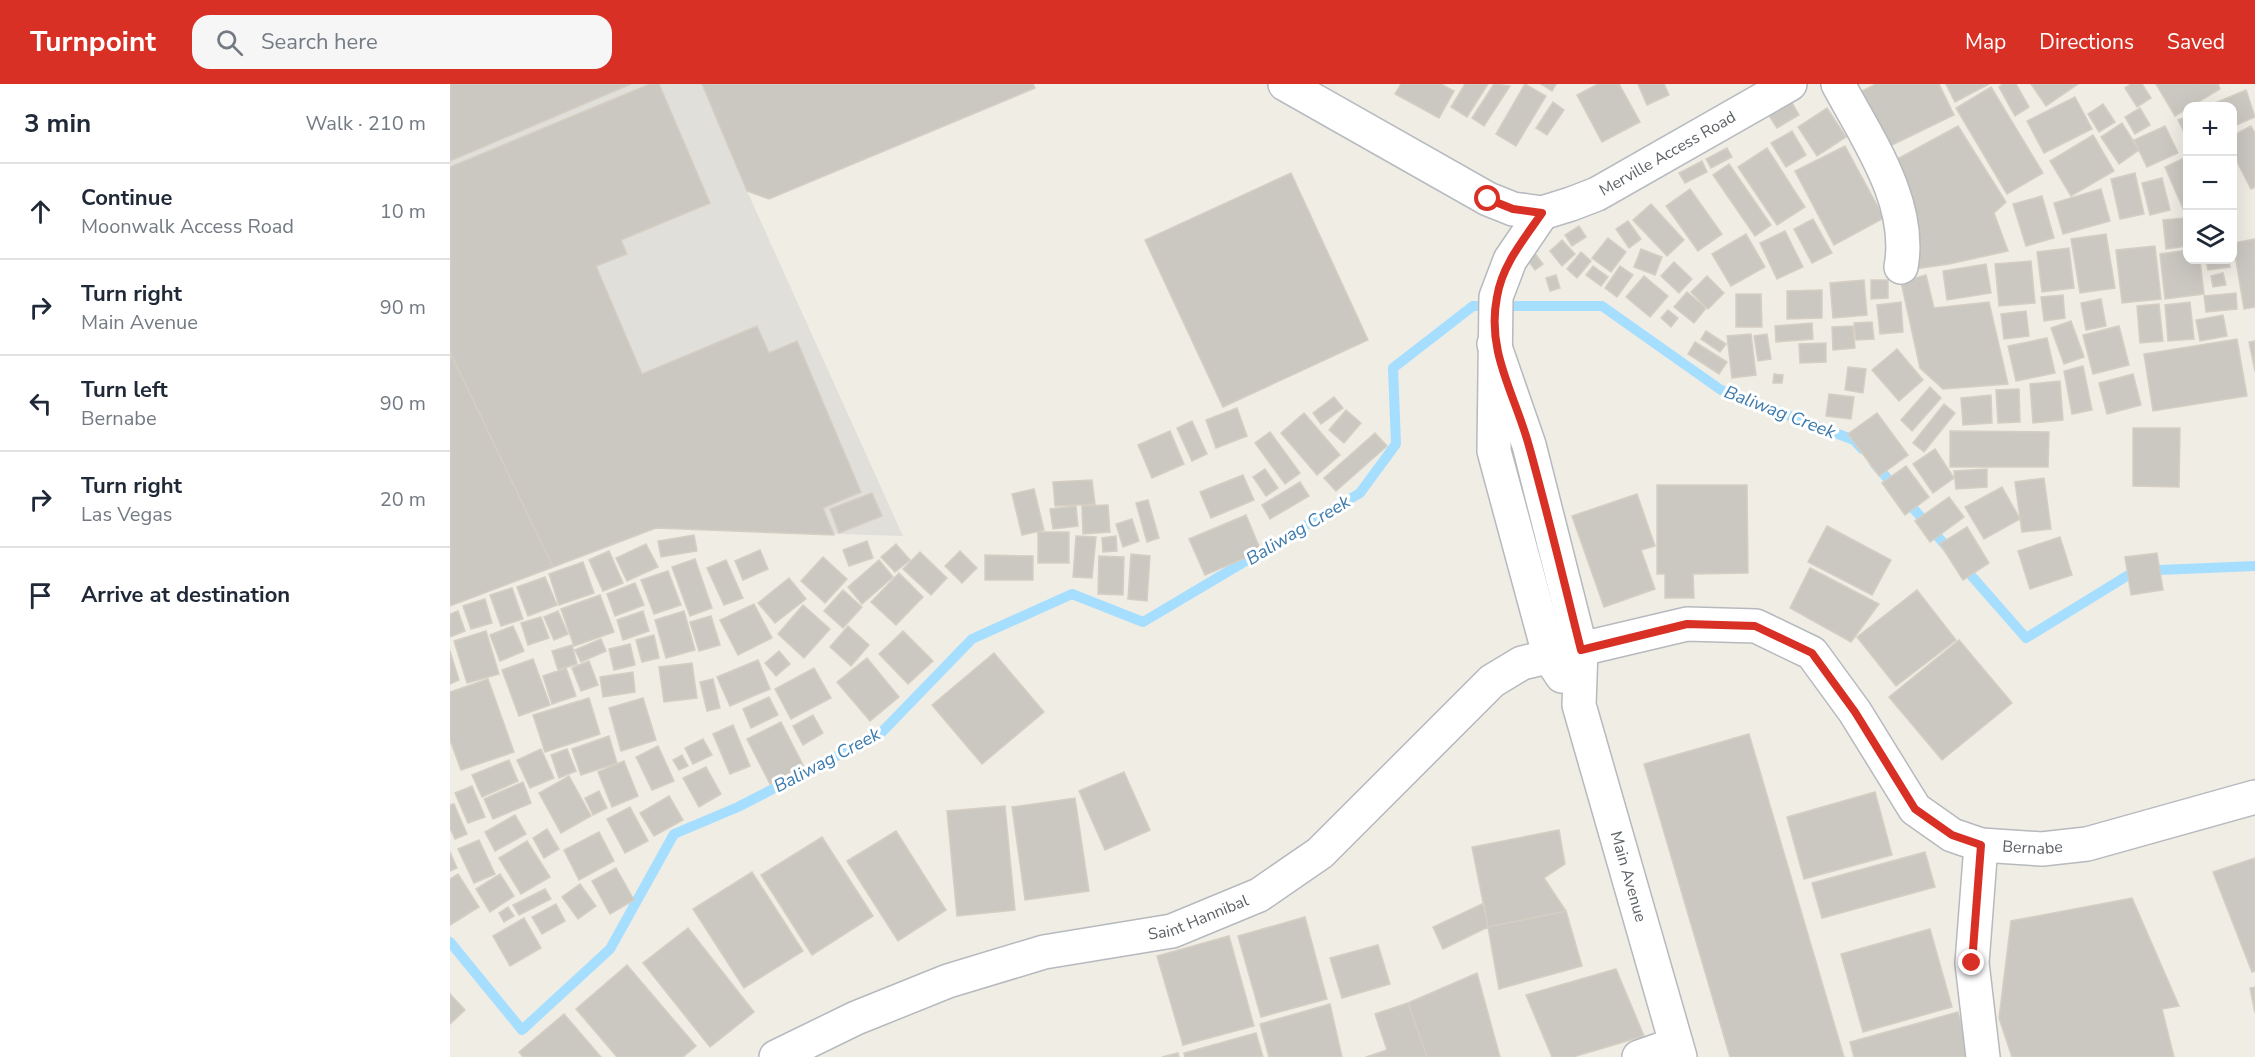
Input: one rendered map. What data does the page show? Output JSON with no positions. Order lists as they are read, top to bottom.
{
  "streets": {
    "street": [
      "Merville Access Road",
      "Bernabe",
      "Main Avenue",
      "Saint Hannibal"
    ]
  },
  "crossings": [
    ["Merville Access Road", "Main Avenue"],
    ["Bernabe", "Main Avenue"],
    ["Bernabe", "Saint Hannibal"],
    ["Main Avenue", "Saint Hannibal"]
  ],
  "water": ["Baliwag Creek"],
  "page": {
    "header": "Turnpoint",
    "search": "Search here",
    "nav": ["Map", "Directions", "Saved"],
    "heading": ["3 min", "Walk · 210 m"],
    "map_buttons": ["+", "−"],
    "list": [
      ["Continue", "Moonwalk Access Road", "10 m"],
      ["Turn right", "Main Avenue", "90 m"],
      ["Turn left", "Bernabe", "90 m"],
      ["Turn right", "Las Vegas", "20 m"],
      "Arrive at destination"
    ]
  }
}
